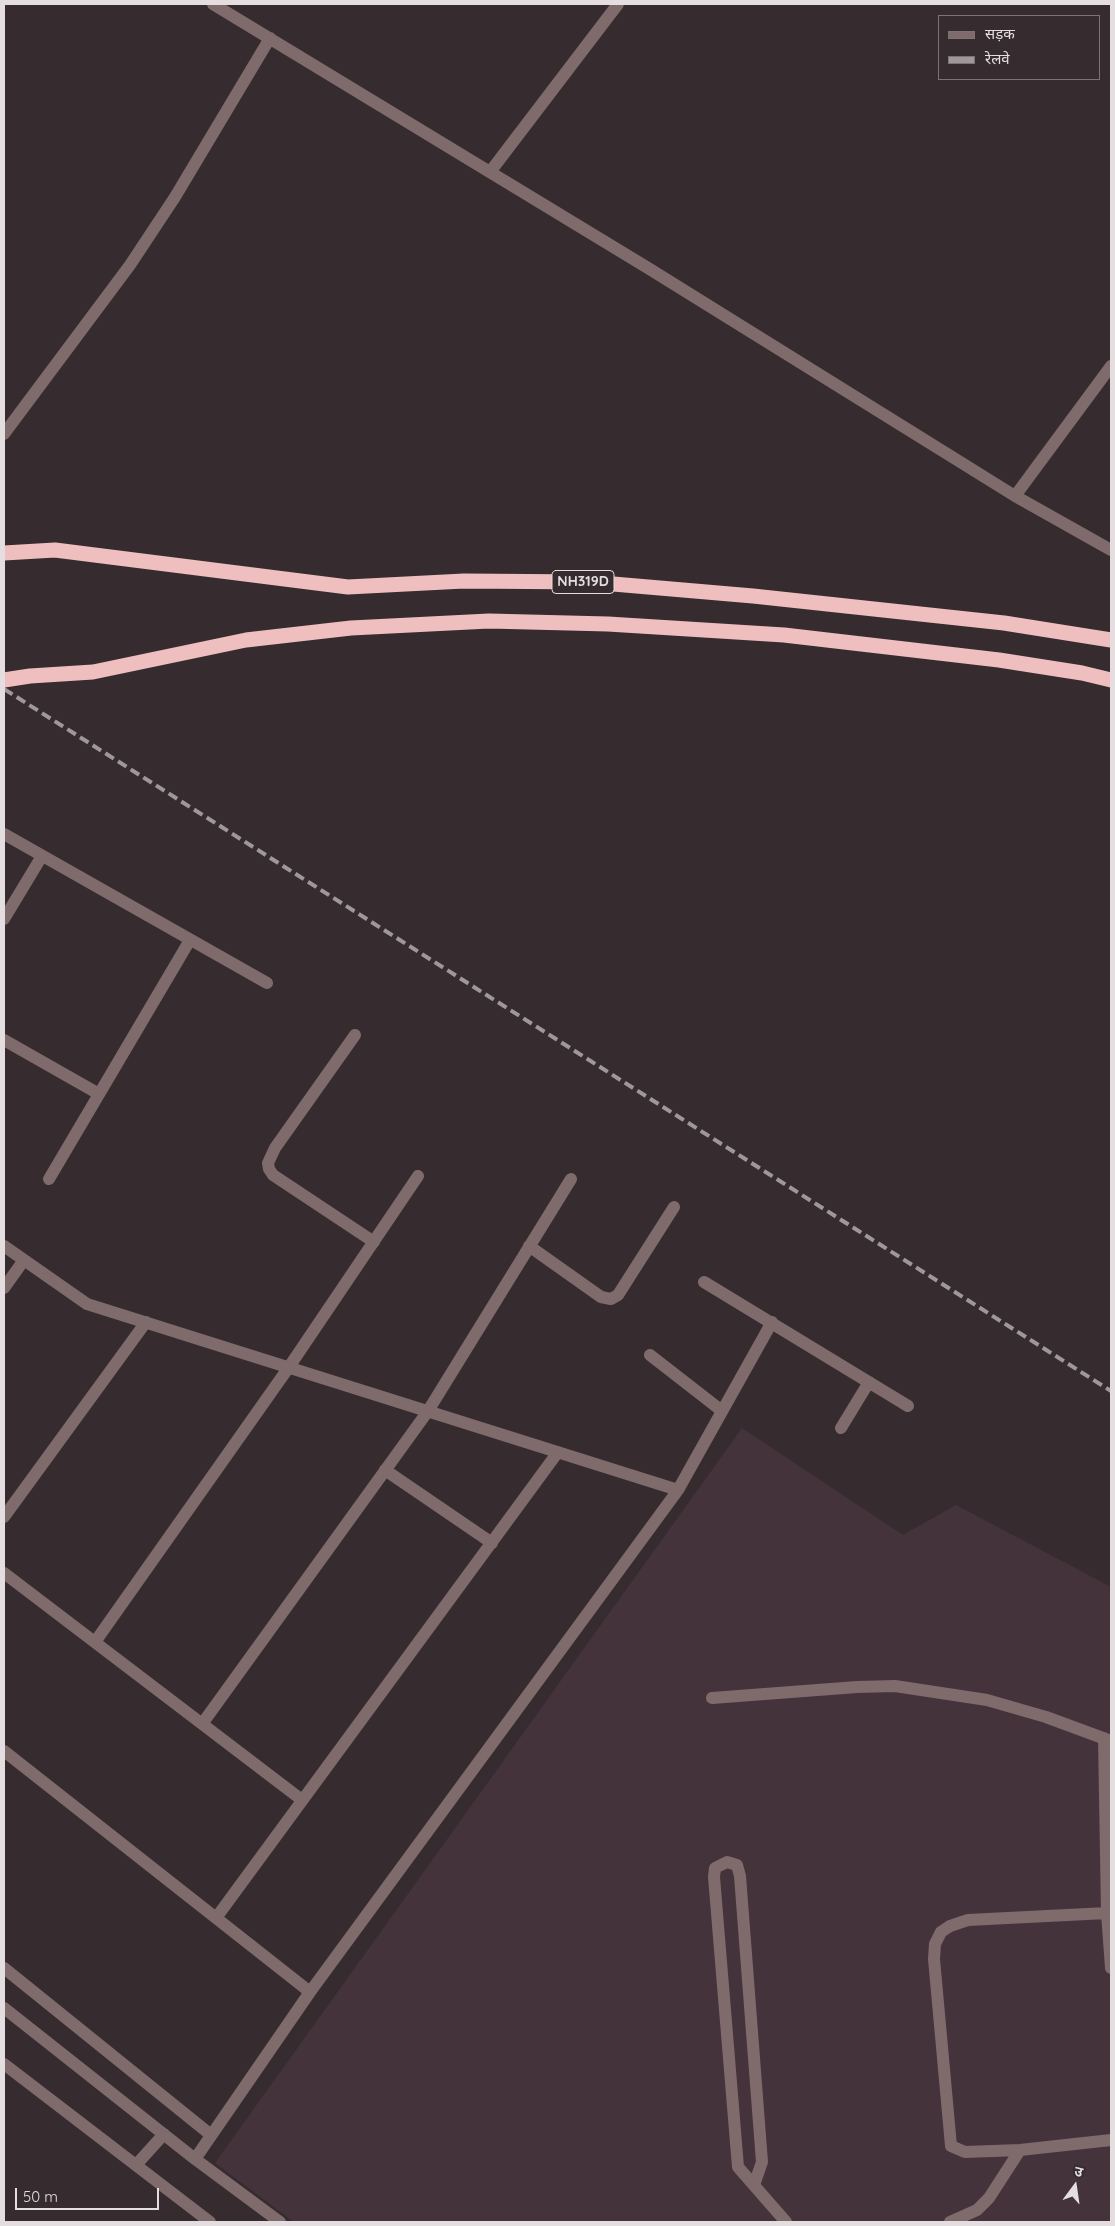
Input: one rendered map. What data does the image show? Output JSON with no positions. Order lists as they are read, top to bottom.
{
  "streets": {
    "highway": ["NH319D"]
  },
  "legend": ["सड़क", "रेलवे"],
  "scale_bar": "50 m",
  "north": "top"
}
